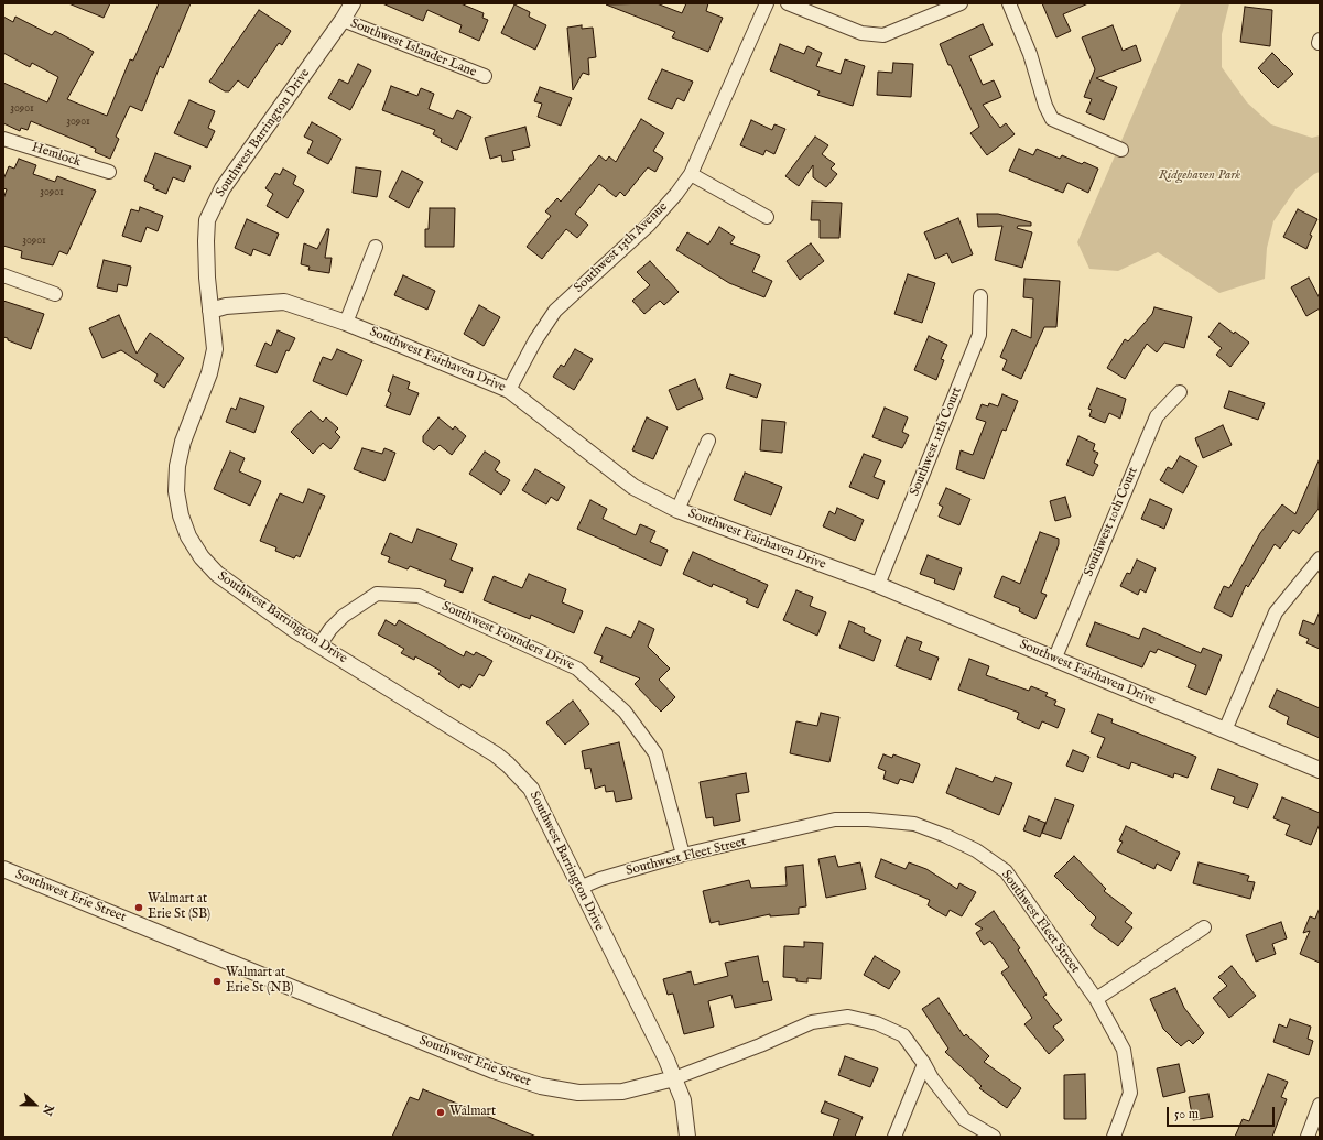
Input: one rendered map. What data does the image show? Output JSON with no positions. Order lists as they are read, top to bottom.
{
  "streets": {
    "street": [
      "Southwest Islander Lane",
      "Southwest Barrington Drive",
      "Hemlock",
      "Southwest 13th Avenue",
      "Southwest Fairhaven Drive",
      "Southwest 11th Court",
      "Southwest 10th Court",
      "Southwest Founders Drive",
      "Southwest Fleet Street",
      "Southwest Erie Street"
    ]
  },
  "crossings": [
    ["Southwest Islander Lane", "Southwest Barrington Drive"],
    ["Southwest Barrington Drive", "Southwest Fairhaven Drive"],
    ["Southwest Barrington Drive", "Southwest Founders Drive"],
    ["Southwest Barrington Drive", "Southwest Fleet Street"],
    ["Southwest Barrington Drive", "Southwest Erie Street"],
    ["Southwest 13th Avenue", "Southwest Fairhaven Drive"],
    ["Southwest Fairhaven Drive", "Southwest 11th Court"],
    ["Southwest Fairhaven Drive", "Southwest 10th Court"],
    ["Southwest Founders Drive", "Southwest Fleet Street"]
  ],
  "parks": ["Ridgehaven Park"],
  "places": ["Walmart at Erie St (SB)", "Walmart at Erie St (NB)", "Walmart"],
  "house_numbers": [
    "30901",
    "30901",
    "30901",
    "30901"
  ],
  "scale_bar": "50 m",
  "north": "right"
}
